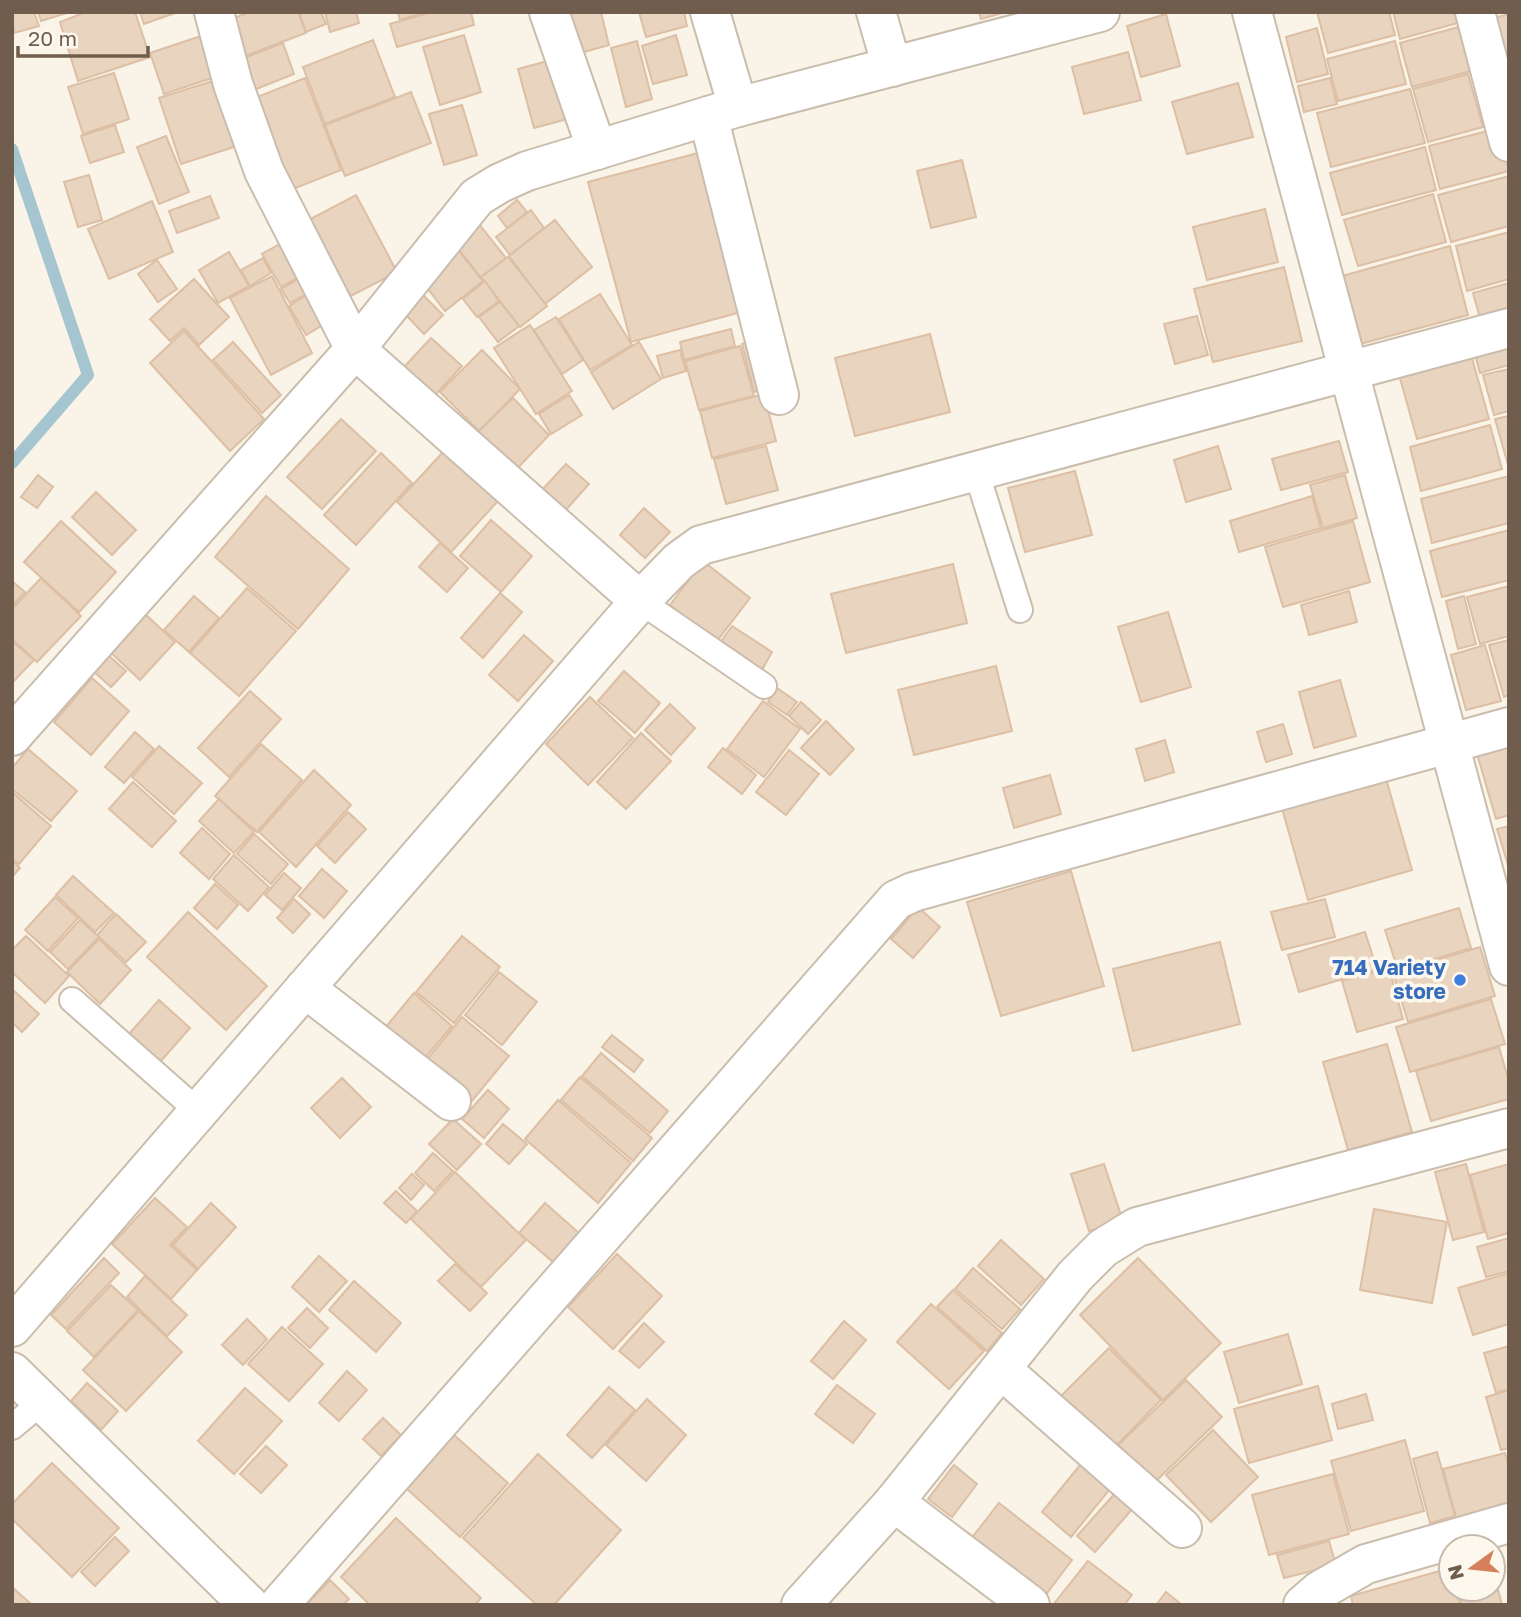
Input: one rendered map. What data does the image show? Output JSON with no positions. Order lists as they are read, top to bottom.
{
  "places": ["714 Variety store"],
  "scale_bar": "20 m",
  "north": "left"
}
